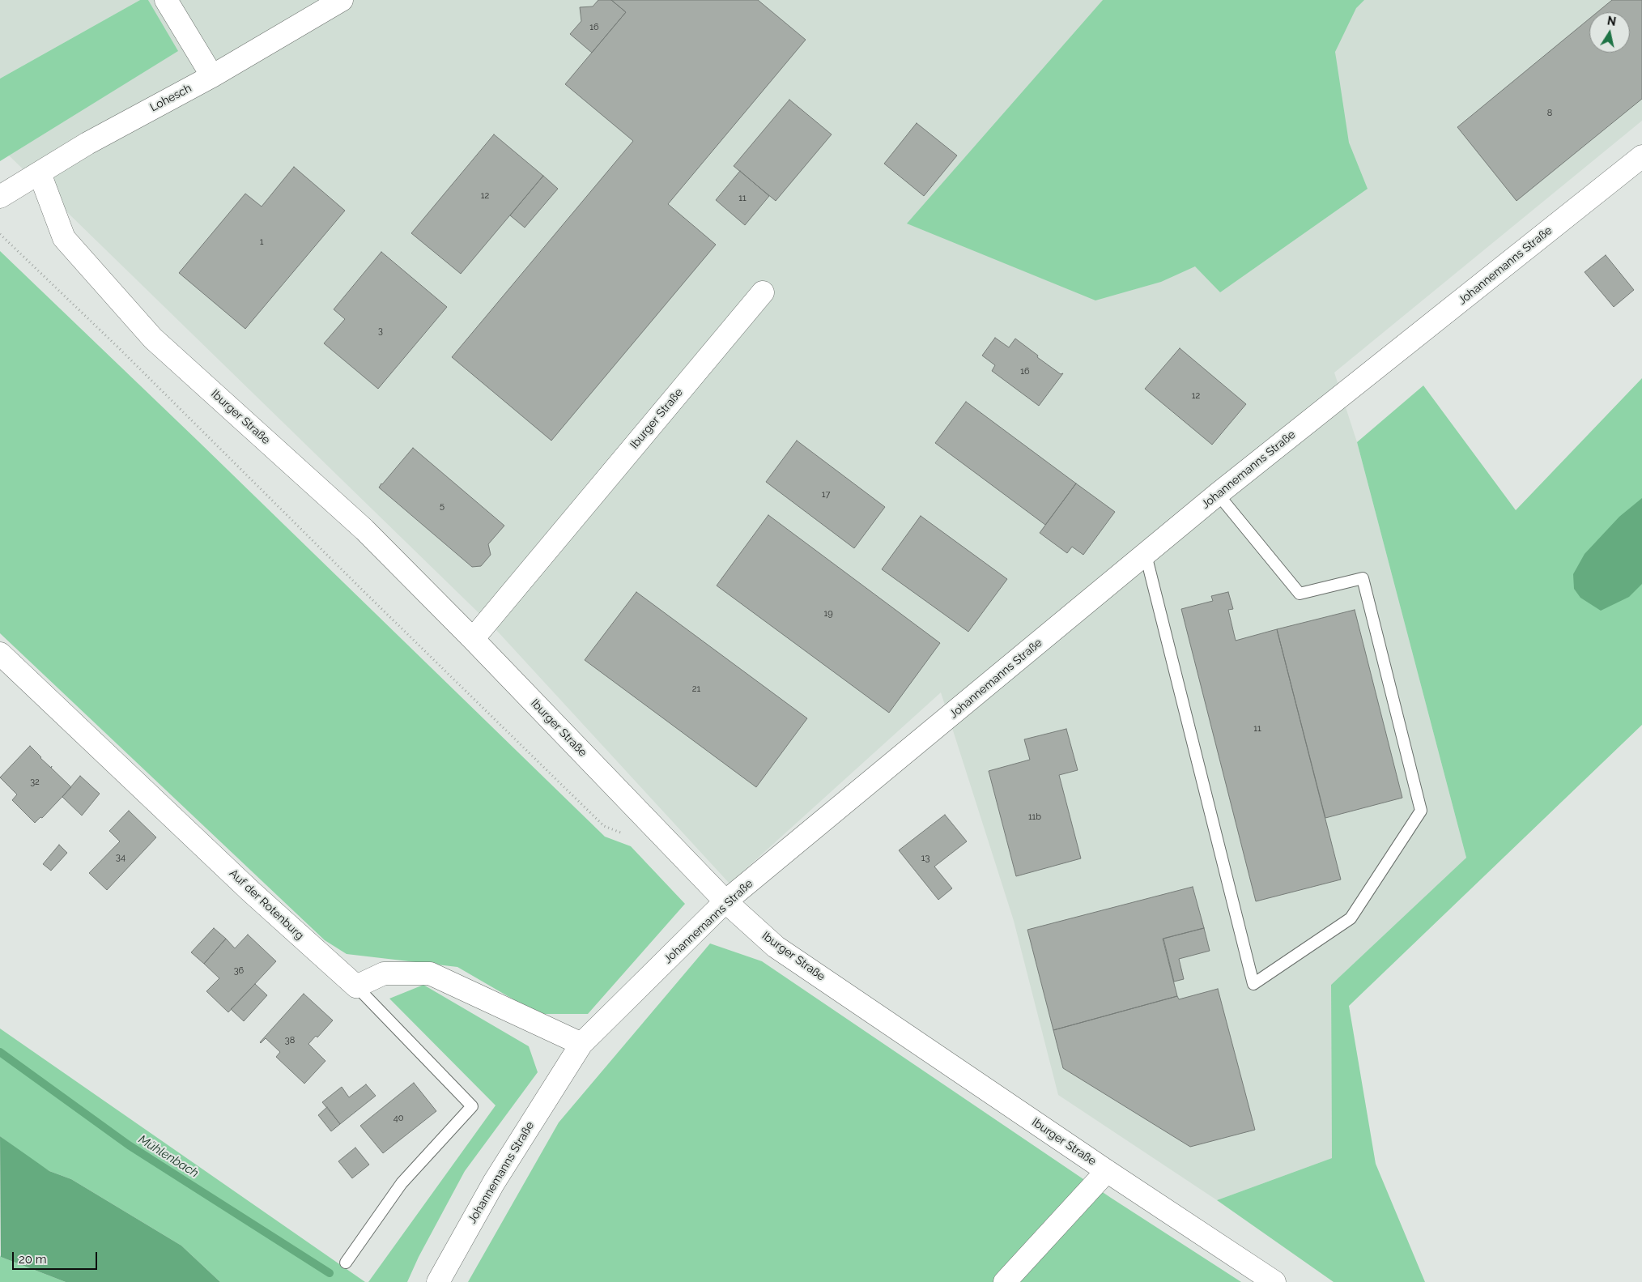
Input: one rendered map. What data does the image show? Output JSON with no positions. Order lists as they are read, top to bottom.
{
  "streets": {
    "street": [
      "Lohesch",
      "Johannemanns Straße",
      "Iburger Straße",
      "Auf der Rotenburg"
    ]
  },
  "crossings": [
    ["Lohesch", "Iburger Straße"],
    ["Johannemanns Straße", "Iburger Straße"]
  ],
  "water": ["Mühlenbach"],
  "house_numbers": [
    "16",
    "8",
    "12",
    "11",
    "1",
    "3",
    "16",
    "12",
    "17",
    "5",
    "19",
    "21",
    "11",
    "32",
    "11b",
    "34",
    "13",
    "36",
    "38",
    "40"
  ],
  "scale_bar": "20 m",
  "north": "top"
}
